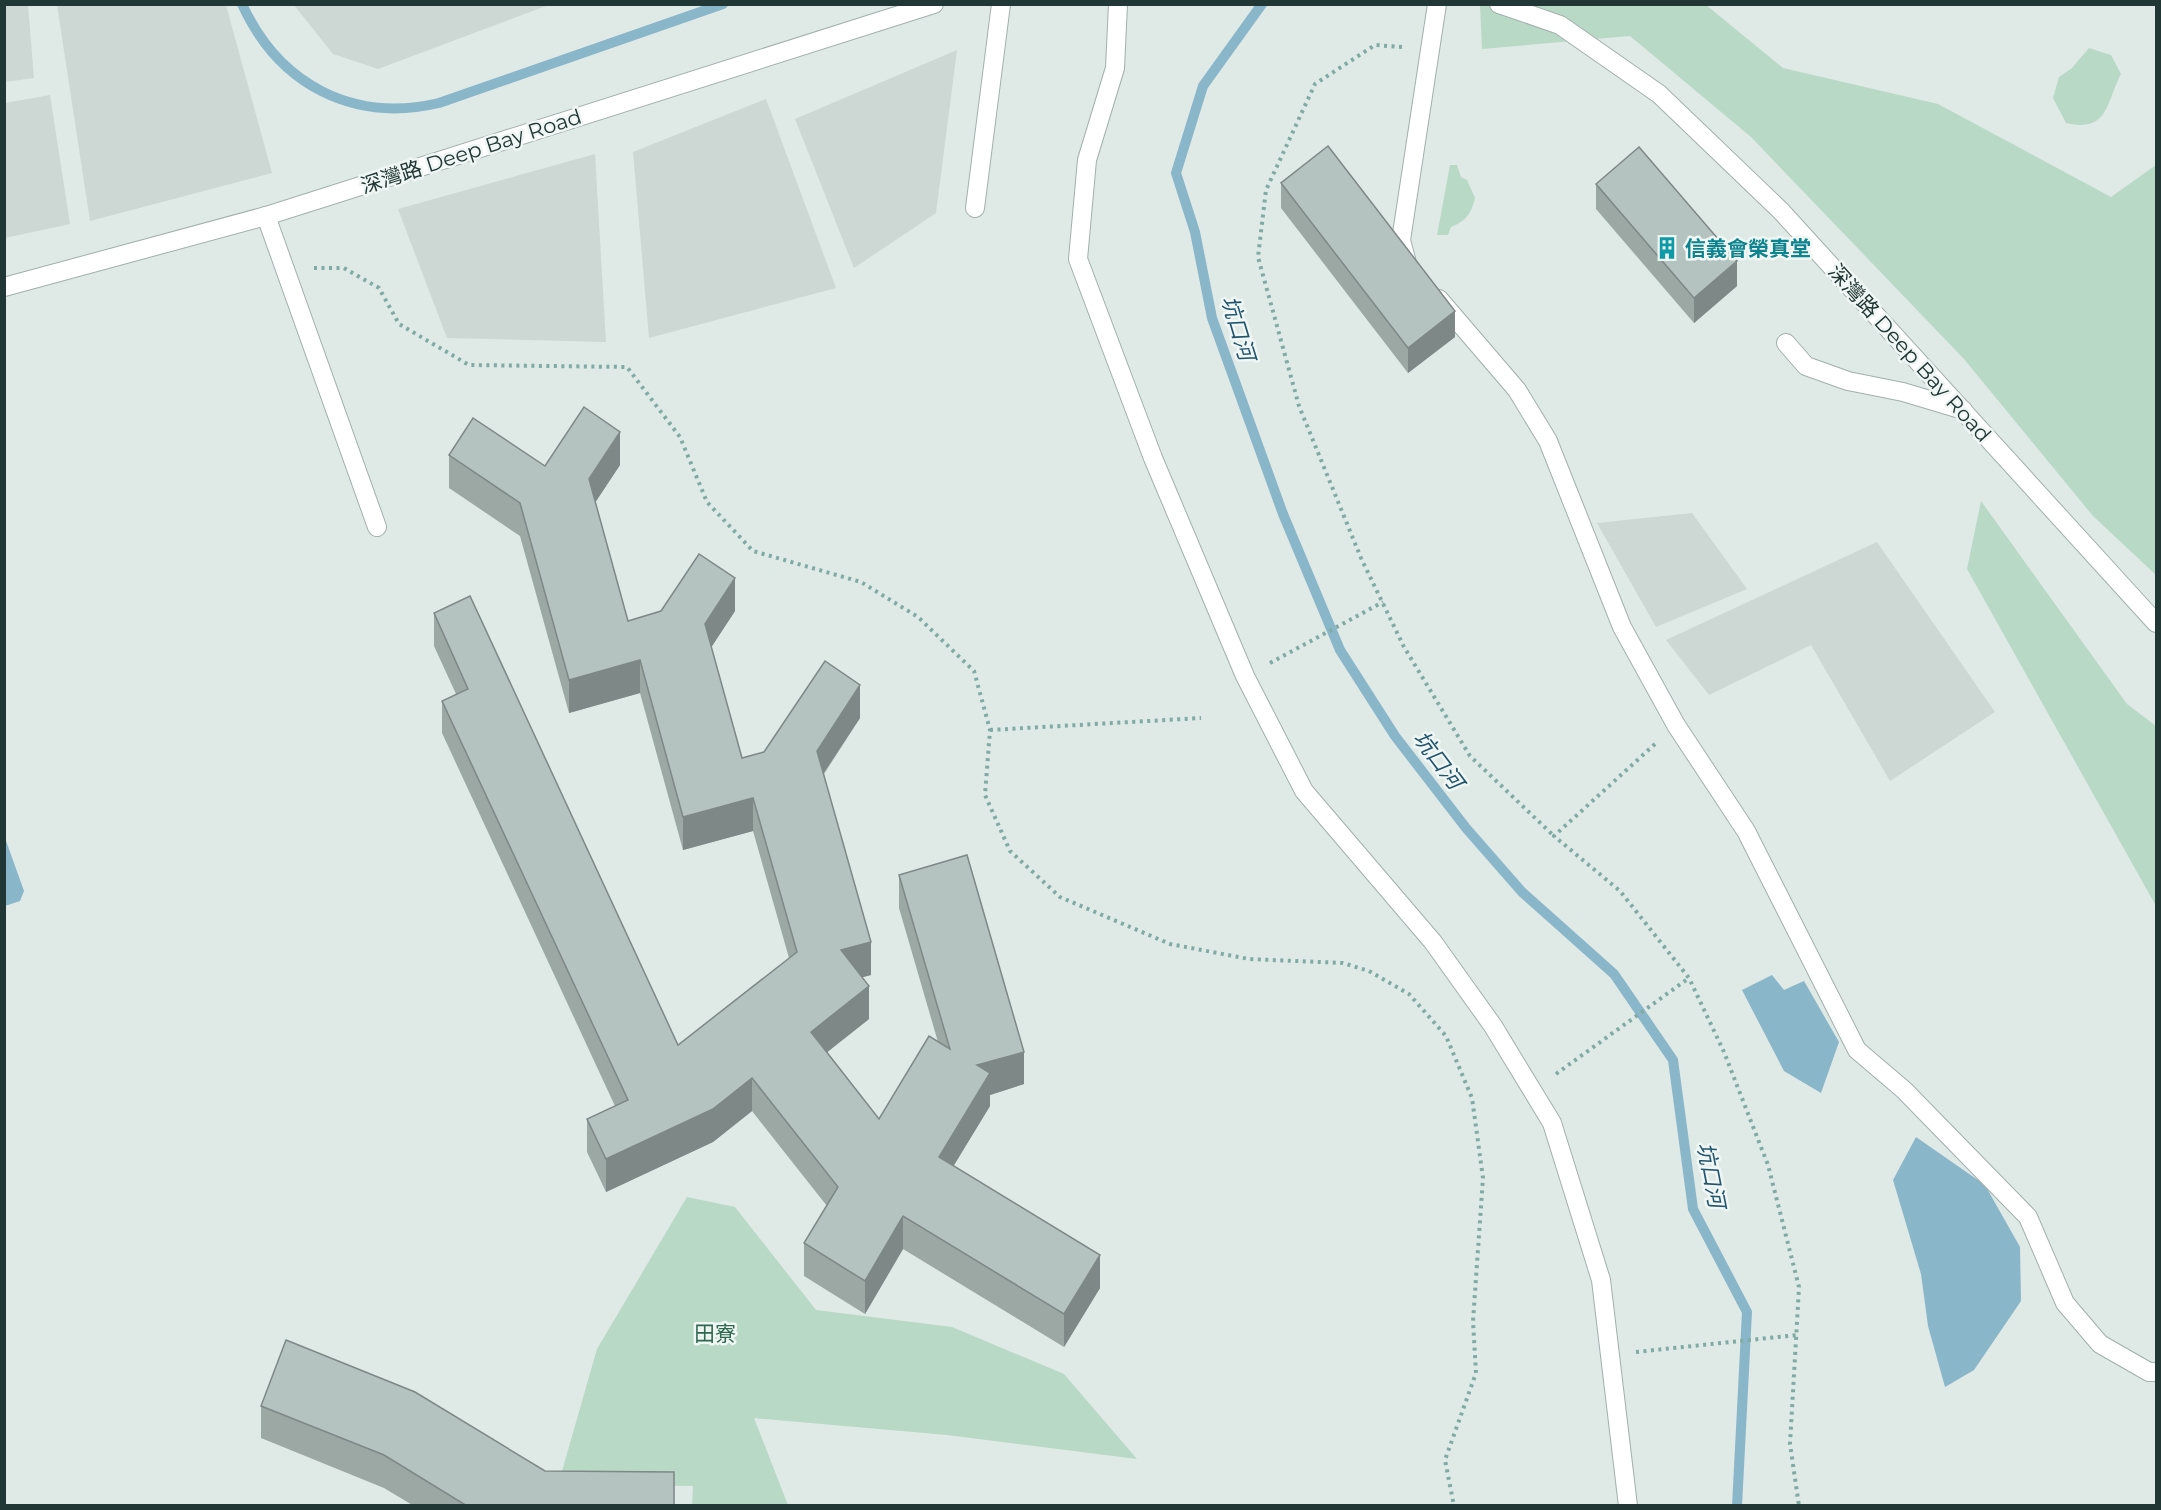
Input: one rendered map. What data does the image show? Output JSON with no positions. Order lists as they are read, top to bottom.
{
  "streets": {
    "street": ["深灣路 Deep Bay Road"]
  },
  "water": ["坑口河"],
  "parks": ["田寮"],
  "places": {
    "building": ["信義會榮真堂"]
  }
}
